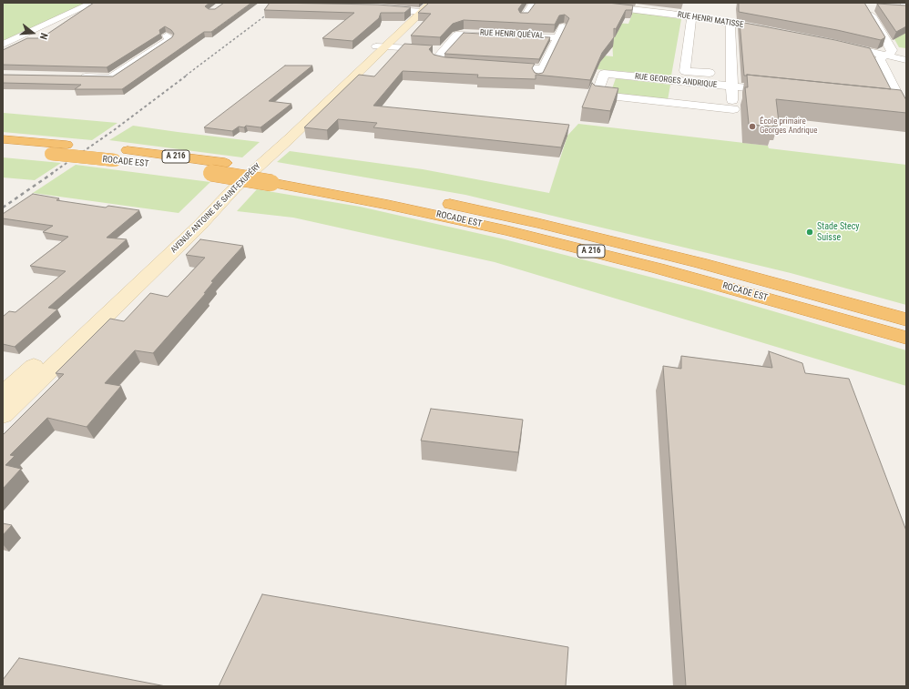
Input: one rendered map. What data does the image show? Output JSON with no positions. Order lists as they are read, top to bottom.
{
  "streets": {
    "highway": ["A 216", "ROCADE EST"],
    "main road": ["AVENUE ANTOINE DE SAINT-EXUPÉRY"],
    "street": ["RUE HENRI MATISSE", "RUE HENRI QUÉVAL", "RUE GEORGES ANDRIQUE"]
  },
  "crossings": [
    ["RUE HENRI MATISSE", "RUE GEORGES ANDRIQUE"]
  ],
  "places": ["École primaire Georges Andrique", "Stade Stecy Suisse"],
  "north": "right"
}
